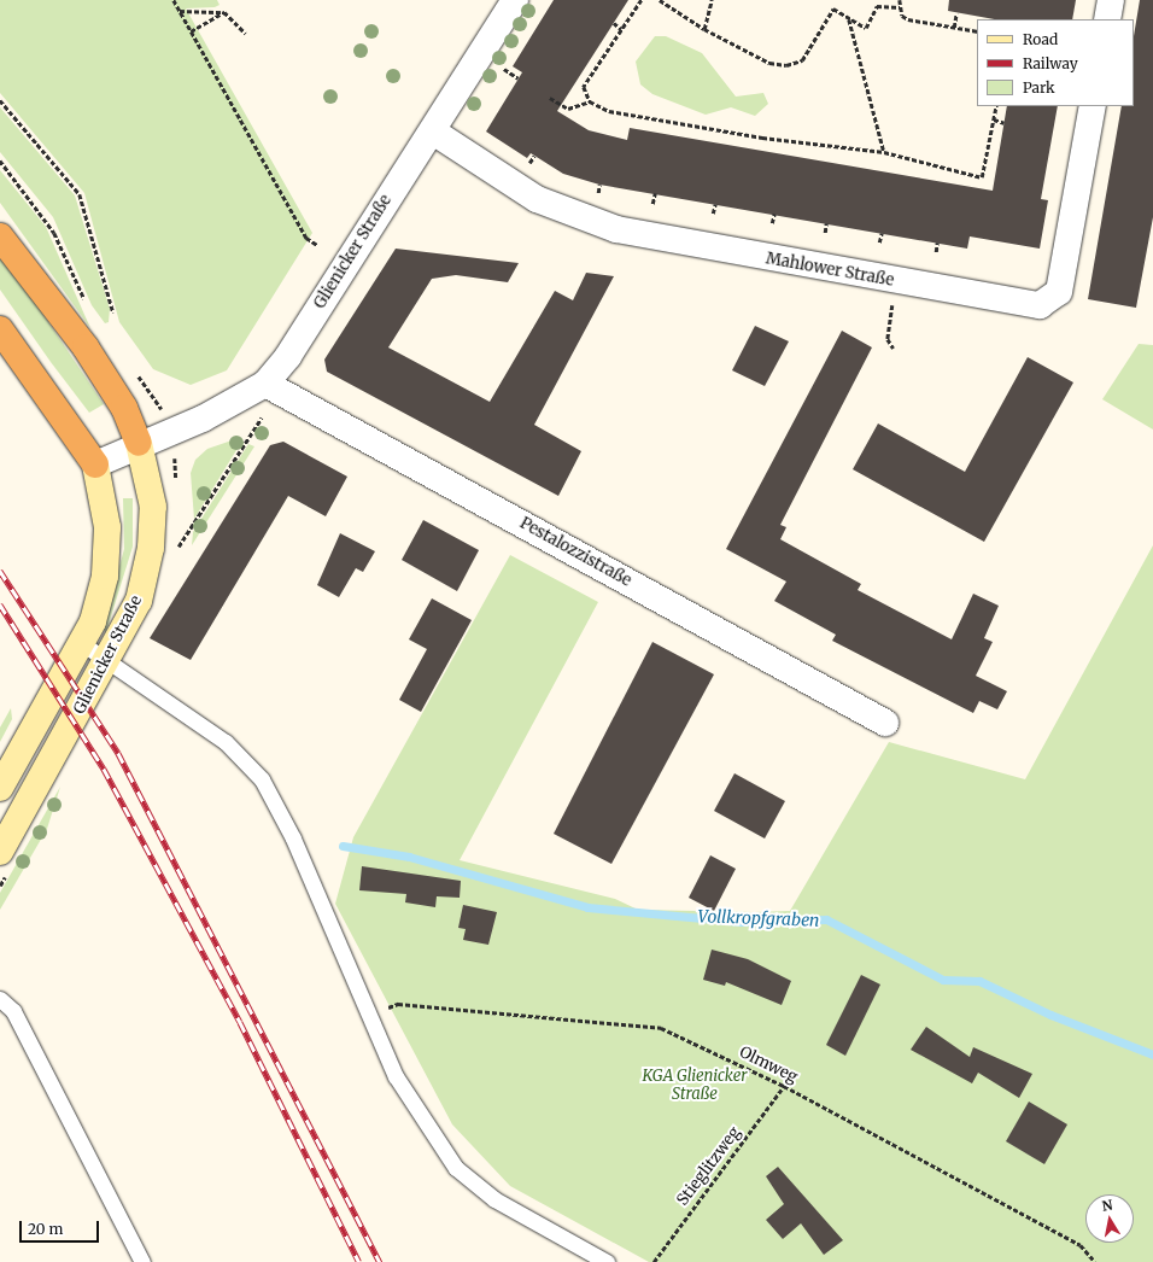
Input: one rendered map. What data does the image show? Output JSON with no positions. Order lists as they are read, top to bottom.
{
  "streets": {
    "main road": ["Glienicker Straße"],
    "street": ["Mahlower Straße", "Pestalozzistraße"],
    "path": ["Olmweg", "Stieglitzweg"]
  },
  "crossings": [
    ["Glienicker Straße", "Mahlower Straße"],
    ["Glienicker Straße", "Pestalozzistraße"],
    ["Olmweg", "Stieglitzweg"]
  ],
  "water": ["Vollkropfgraben"],
  "parks": ["KGA Glienicker Straße"],
  "legend": ["Road", "Railway", "Park"],
  "scale_bar": "20 m",
  "north": "top"
}
